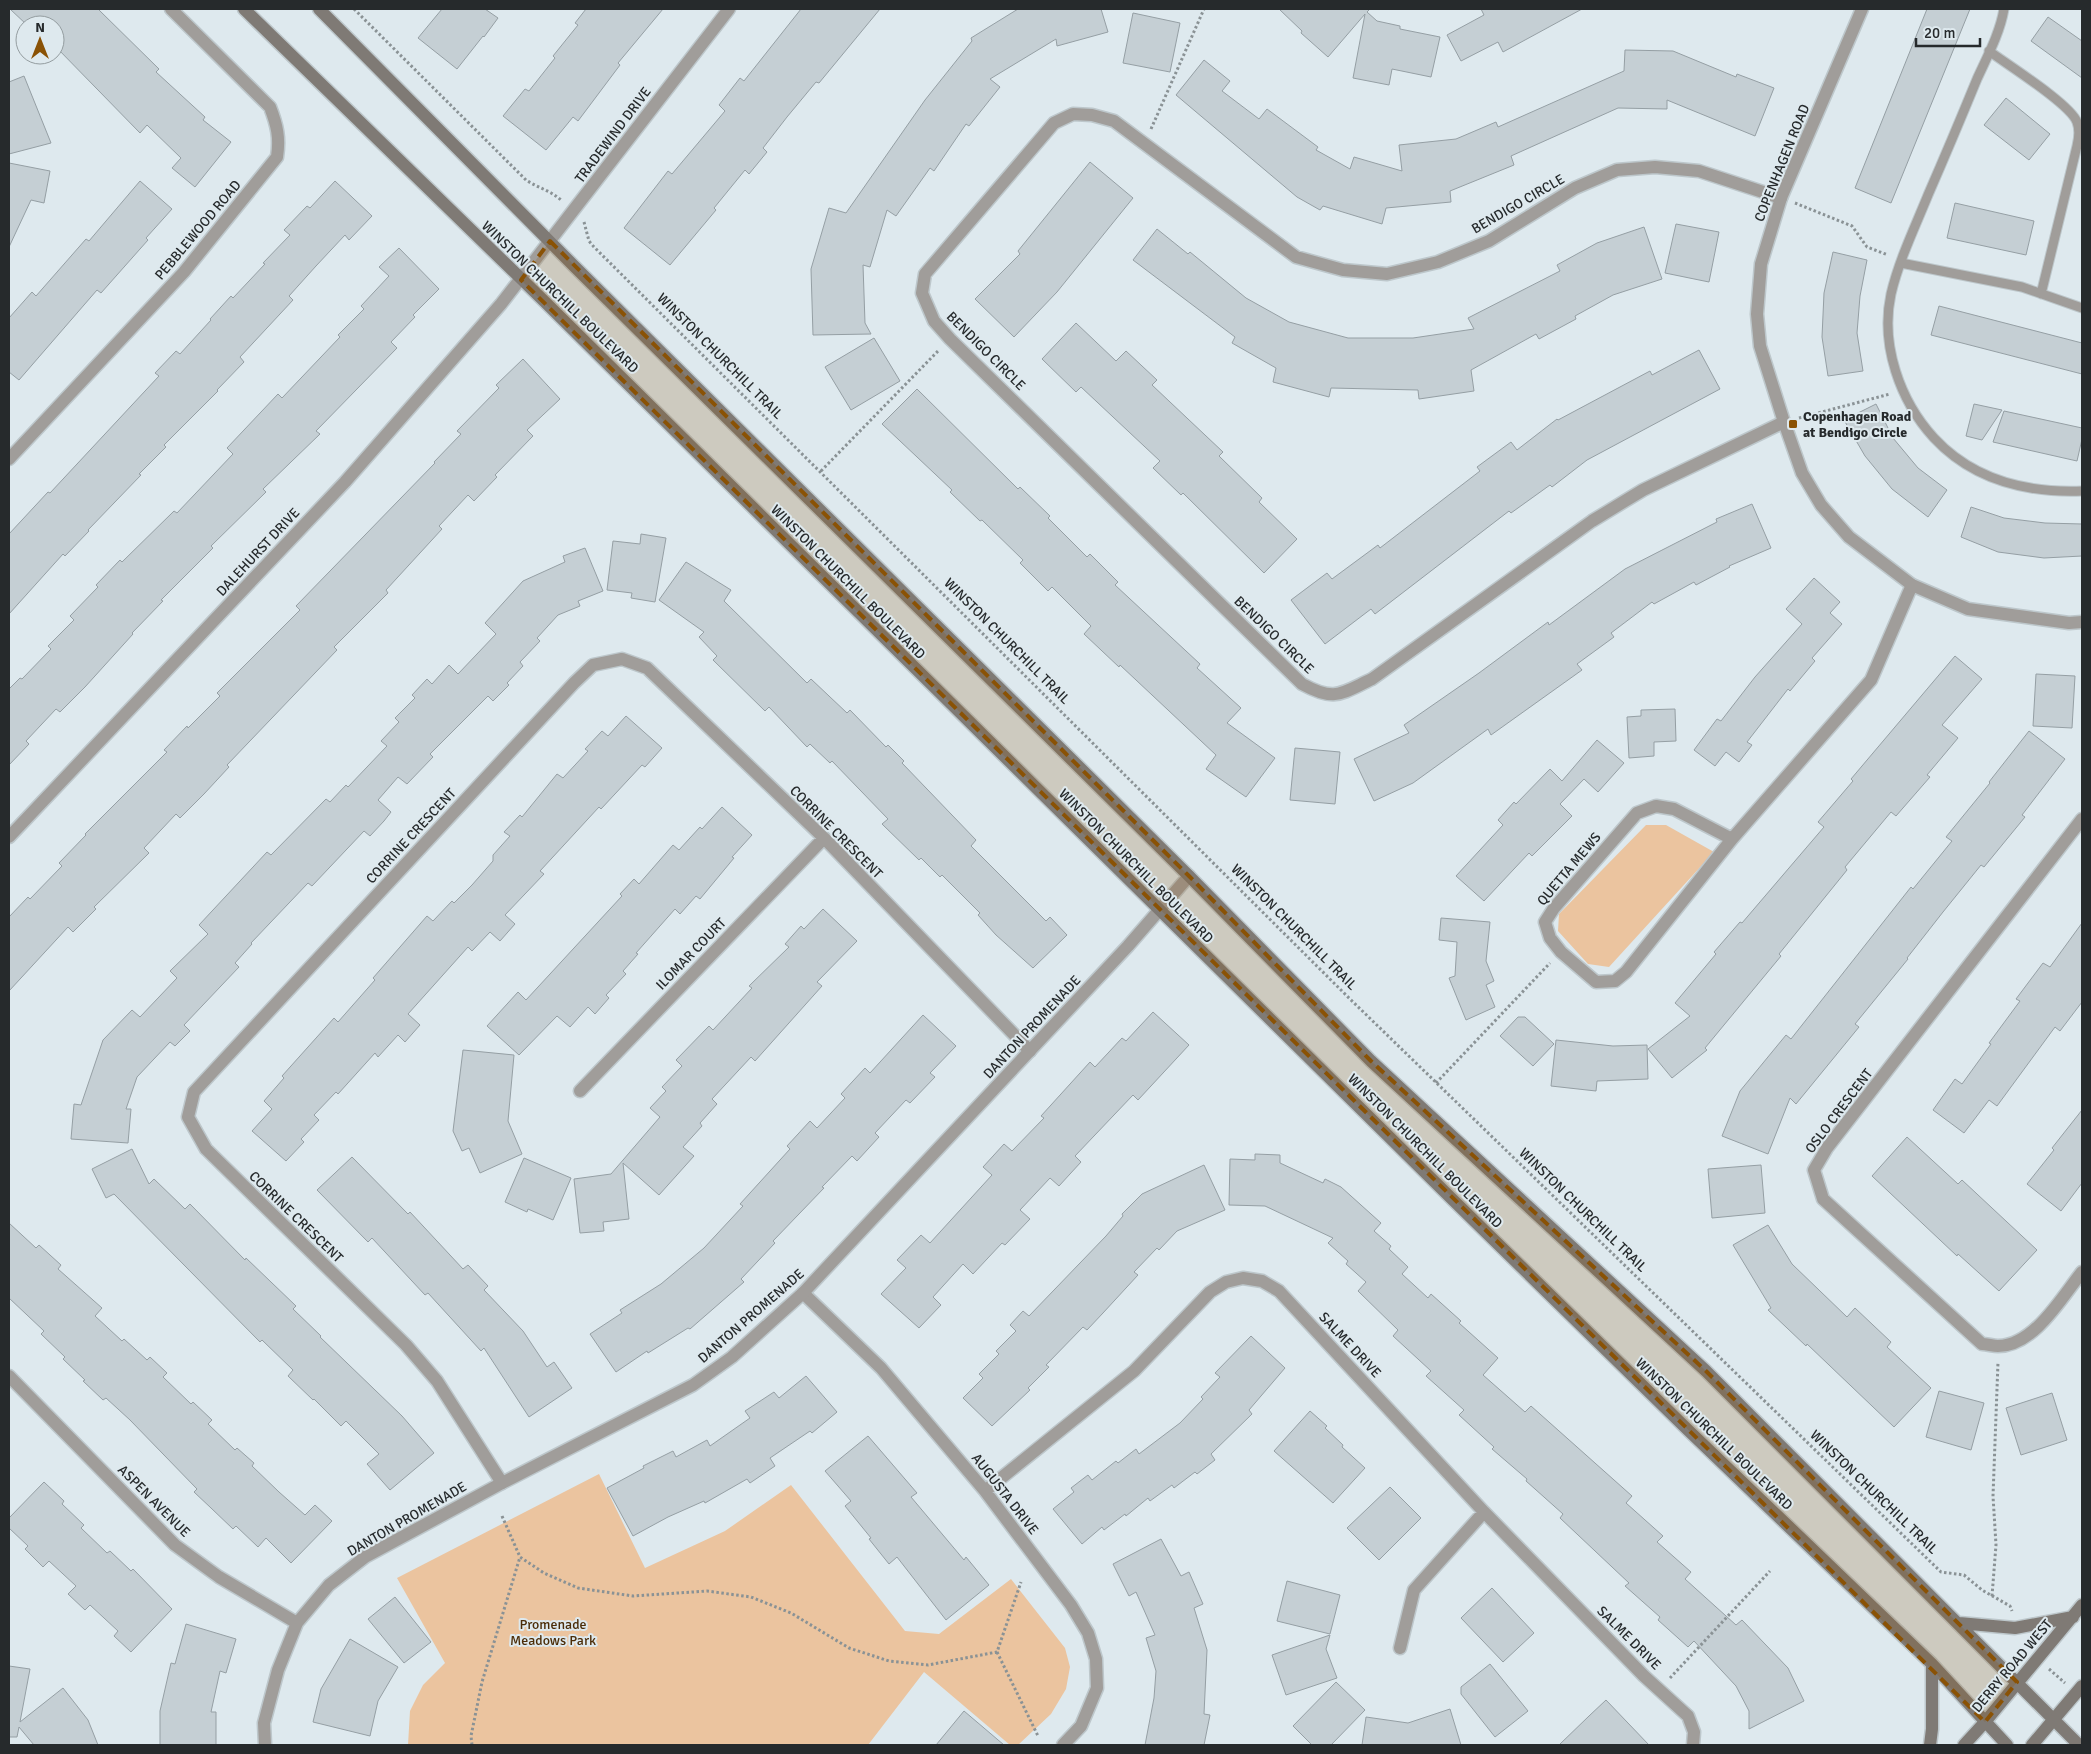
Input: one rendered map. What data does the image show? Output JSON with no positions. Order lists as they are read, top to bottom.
{
  "streets": {
    "main road": ["WINSTON CHURCHILL BOULEVARD", "DERRY ROAD WEST"],
    "street": [
      "TRADEWIND DRIVE",
      "COPENHAGEN ROAD",
      "BENDIGO CIRCLE",
      "PEBBLEWOOD ROAD",
      "DALEHURST DRIVE",
      "CORRINE CRESCENT",
      "QUETTA MEWS",
      "ILOMAR COURT",
      "DANTON PROMENADE",
      "OSLO CRESCENT",
      "SALME DRIVE",
      "AUGUSTA DRIVE",
      "ASPEN AVENUE"
    ],
    "path": ["WINSTON CHURCHILL TRAIL"]
  },
  "crossings": [
    ["TRADEWIND DRIVE", "WINSTON CHURCHILL BOULEVARD"],
    ["TRADEWIND DRIVE", "DALEHURST DRIVE"],
    ["COPENHAGEN ROAD", "BENDIGO CIRCLE"],
    ["COPENHAGEN ROAD", "QUETTA MEWS"],
    ["WINSTON CHURCHILL BOULEVARD", "DALEHURST DRIVE"],
    ["WINSTON CHURCHILL BOULEVARD", "DANTON PROMENADE"],
    ["WINSTON CHURCHILL BOULEVARD", "DERRY ROAD WEST"],
    ["CORRINE CRESCENT", "ILOMAR COURT"],
    ["CORRINE CRESCENT", "DANTON PROMENADE"],
    ["DANTON PROMENADE", "AUGUSTA DRIVE"],
    ["DANTON PROMENADE", "ASPEN AVENUE"],
    ["SALME DRIVE", "AUGUSTA DRIVE"]
  ],
  "parks": ["Promenade Meadows Park"],
  "places": {
    "transit": ["Copenhagen Road at Bendigo Circle"]
  },
  "scale_bar": "20 m",
  "north": "top"
}
